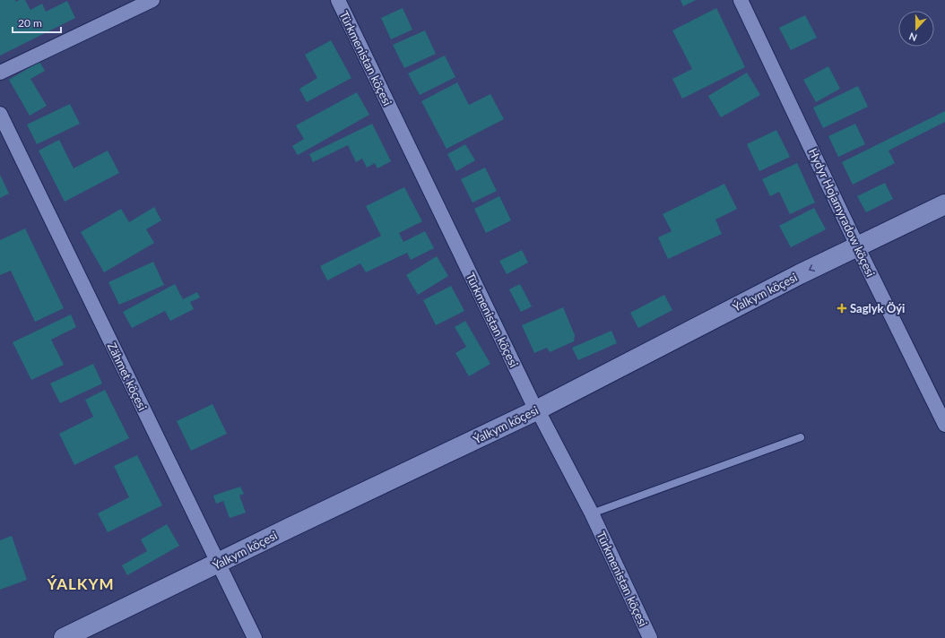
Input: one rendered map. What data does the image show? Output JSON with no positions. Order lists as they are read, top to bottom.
{
  "streets": {
    "main road": ["Ýalkym köçesi"],
    "street": ["Türkmenistan köçesi", "Hydyr Hojamyradow köçesi", "Zähmet köçesi"]
  },
  "crossings": [
    ["Türkmenistan köçesi", "Ýalkym köçesi"],
    ["Hydyr Hojamyradow köçesi", "Ýalkym köçesi"],
    ["Ýalkym köçesi", "Zähmet köçesi"]
  ],
  "districts": ["ÝALKYM"],
  "places": {
    "health": ["Saglyk Öýi"]
  },
  "scale_bar": "20 m",
  "north": "bottom"
}
